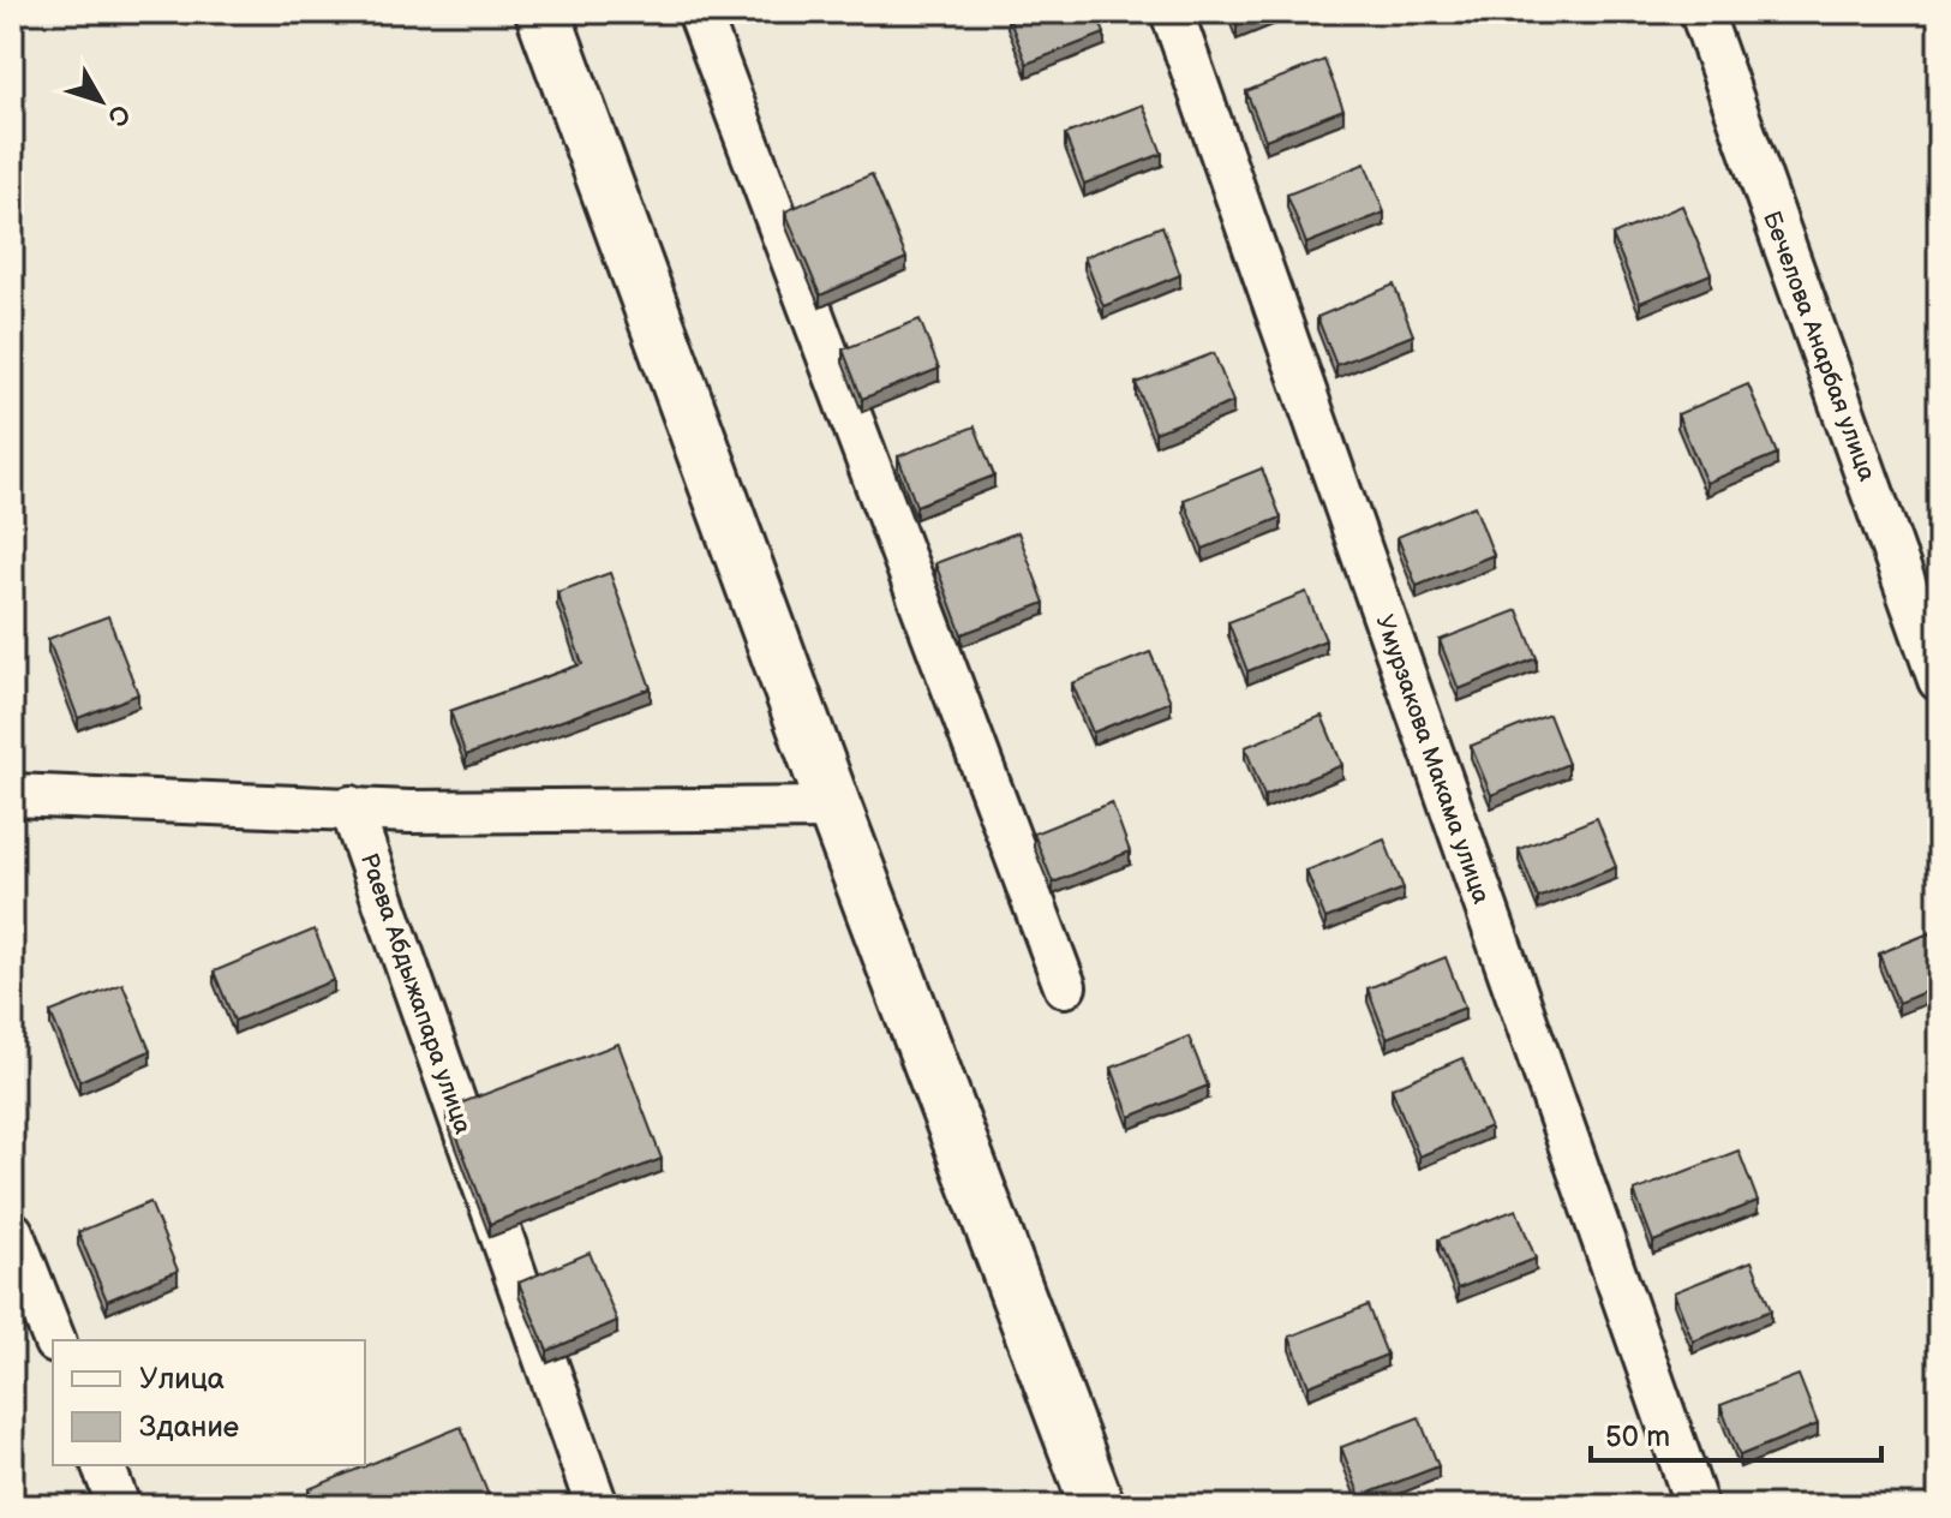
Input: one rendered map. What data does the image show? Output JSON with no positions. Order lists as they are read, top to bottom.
{
  "streets": {
    "street": ["Бечелова Анарбая улица", "Умурзакова Макама улица", "Раева Абдыжапара улица"]
  },
  "legend": ["Улица", "Здание"],
  "scale_bar": "50 m",
  "north": "bottom right"
}
